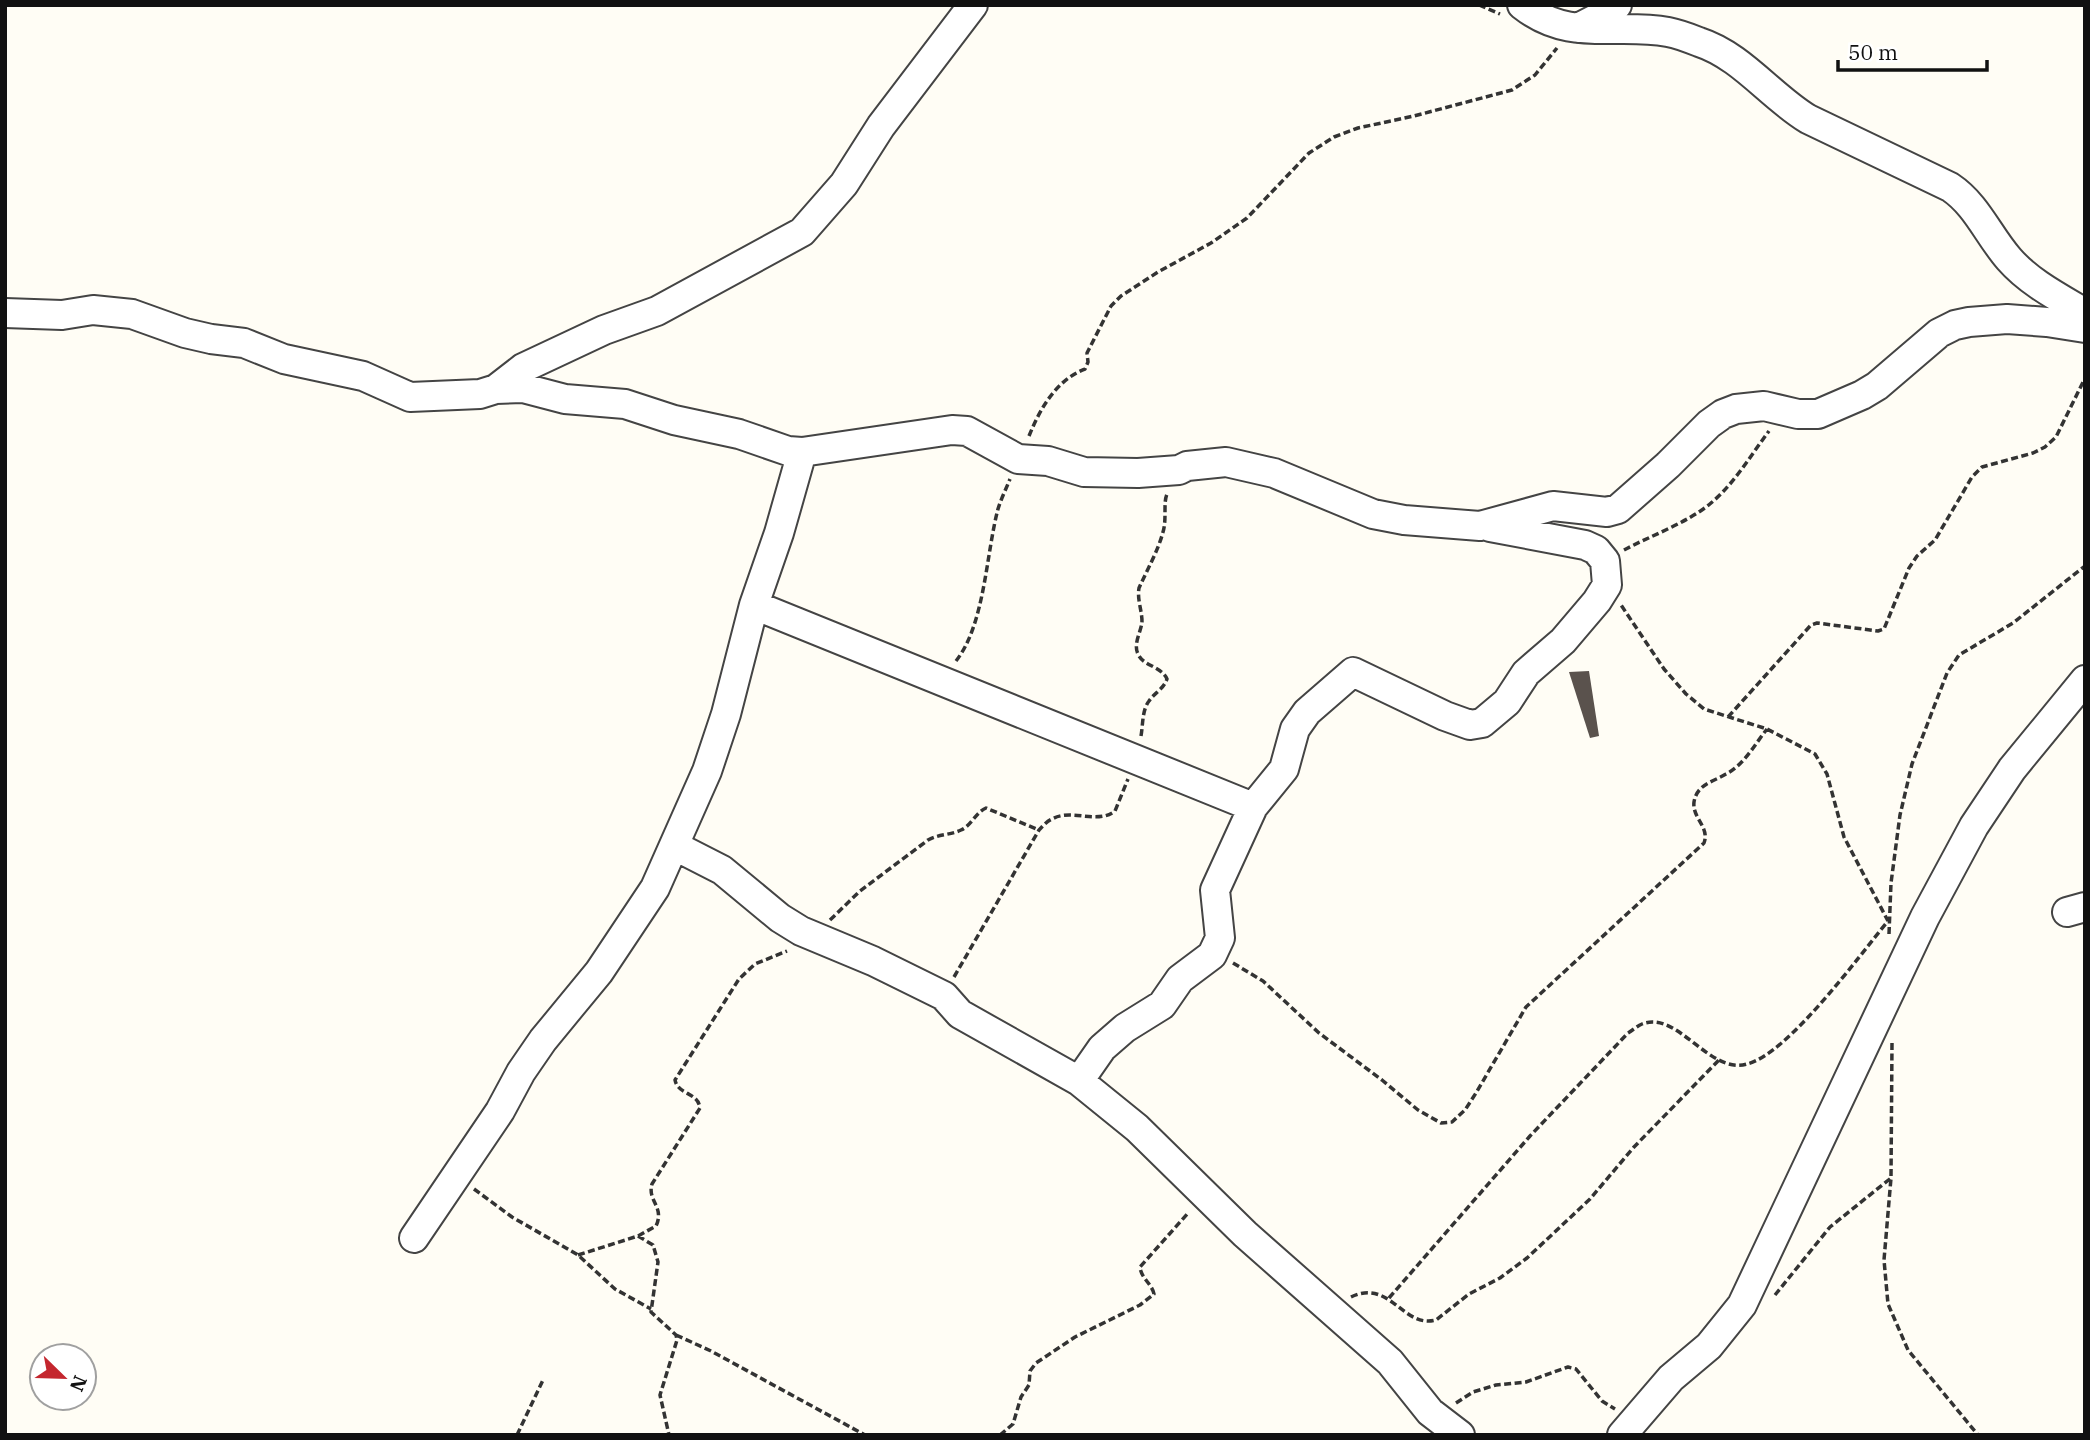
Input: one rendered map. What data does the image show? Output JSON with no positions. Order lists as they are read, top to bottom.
{
  "scale_bar": "50 m",
  "north": "bottom right"
}
